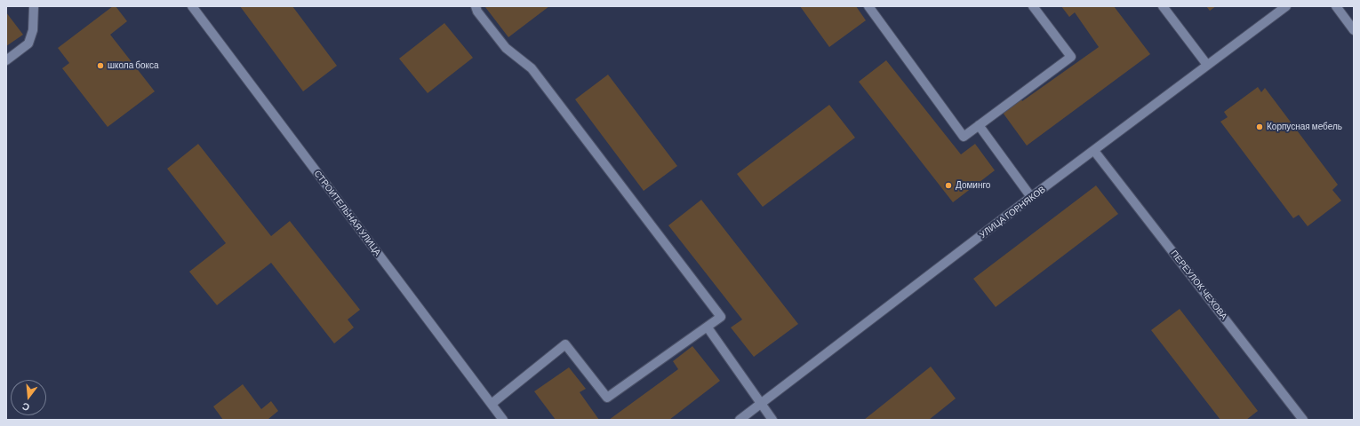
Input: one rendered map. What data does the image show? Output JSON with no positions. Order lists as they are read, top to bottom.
{
  "streets": {
    "street": ["УЛИЦА ГОРНЯКОВ", "СТРОИТЕЛЬНАЯ УЛИЦА", "ПЕРЕУЛОК ЧЕХОВА"]
  },
  "crossings": [
    ["УЛИЦА ГОРНЯКОВ", "ПЕРЕУЛОК ЧЕХОВА"]
  ],
  "places": ["школа бокса", "Корпусная мебель", "Доминго"],
  "north": "bottom"
}
